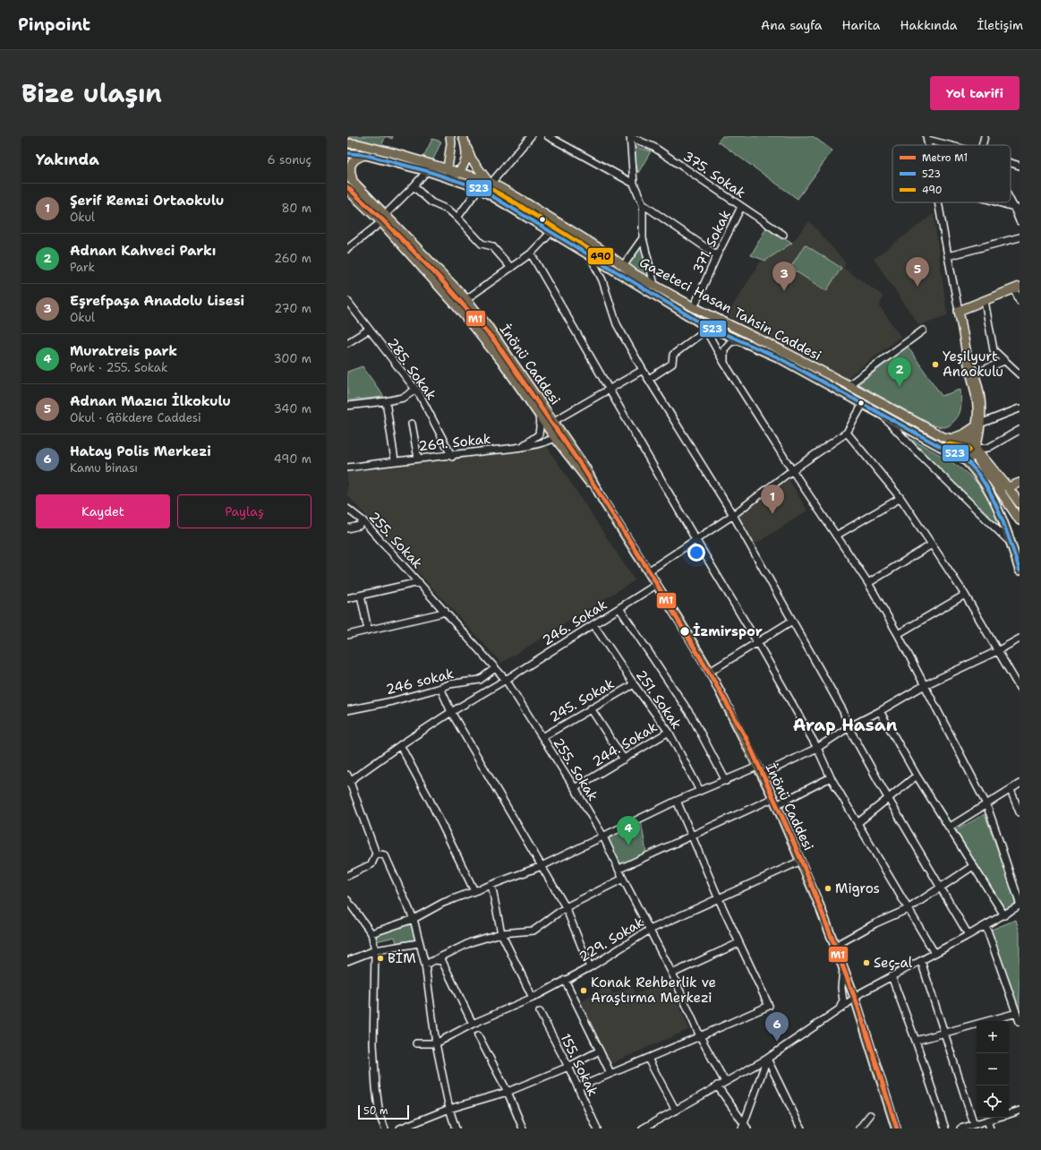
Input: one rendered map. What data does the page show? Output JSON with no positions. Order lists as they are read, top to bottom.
{
  "streets": {
    "main road": ["Gazeteci Hasan Tahsin Caddesi", "İnönü Caddesi"],
    "street": [
      "375. Sokak",
      "371. Sokak",
      "285. Sokak",
      "269. Sokak",
      "255. Sokak",
      "246. Sokak",
      "246 sokak",
      "251. Sokak",
      "245. Sokak",
      "244. Sokak",
      "229. Sokak",
      "155. Sokak"
    ]
  },
  "crossings": [
    ["375. Sokak", "371. Sokak"],
    ["371. Sokak", "Gazeteci Hasan Tahsin Caddesi"],
    ["İnönü Caddesi", "269. Sokak"],
    ["İnönü Caddesi", "246. Sokak"],
    ["İnönü Caddesi", "229. Sokak"],
    ["285. Sokak", "269. Sokak"],
    ["255. Sokak", "246. Sokak"],
    ["255. Sokak", "246 sokak"],
    ["255. Sokak", "245. Sokak"],
    ["255. Sokak", "244. Sokak"],
    ["255. Sokak", "229. Sokak"],
    ["246. Sokak", "251. Sokak"],
    ["251. Sokak", "245. Sokak"],
    ["251. Sokak", "244. Sokak"]
  ],
  "districts": ["Arap Hasan"],
  "places": [
    "Yeşilyurt Anaokulu",
    "İzmirspor",
    "Migros",
    "BİM",
    "Seç-al",
    "Konak Rehberlik ve Araştırma Merkezi"
  ],
  "lines": ["transit line 523", "transit line 490", "metro line M1"],
  "legend": ["Metro M1", "523", "490"],
  "scale_bar": "50 m",
  "page": {
    "header": "Pinpoint",
    "nav": [
      "Ana sayfa",
      "Harita",
      "Hakkında",
      "İletişim"
    ],
    "title": "Bize ulaşın",
    "buttons": [
      "Yol tarifi",
      ["Kaydet", "Paylaş"]
    ],
    "heading": ["Yakında", "6 sonuç"],
    "list": [
      {
        "mark": "1",
        "name": "Şerif Remzi Ortaokulu",
        "note": "Okul",
        "value": "80 m"
      },
      {
        "mark": "2",
        "name": "Adnan Kahveci Parkı",
        "note": "Park",
        "value": "260 m"
      },
      {
        "mark": "3",
        "name": "Eşrefpaşa Anadolu Lisesi",
        "note": "Okul",
        "value": "270 m"
      },
      {
        "mark": "4",
        "name": "Muratreis park",
        "note": "Park · 255. Sokak",
        "value": "300 m"
      },
      {
        "mark": "5",
        "name": "Adnan Mazıcı İlkokulu",
        "note": "Okul · Gökdere Caddesi",
        "value": "340 m"
      },
      {
        "mark": "6",
        "name": "Hatay Polis Merkezi",
        "note": "Kamu binası",
        "value": "490 m"
      }
    ],
    "pins": [
      "5",
      "3",
      "2",
      "1",
      "4",
      "6"
    ],
    "map_buttons": ["+", "−"],
    "scale": "50 m"
  }
}
